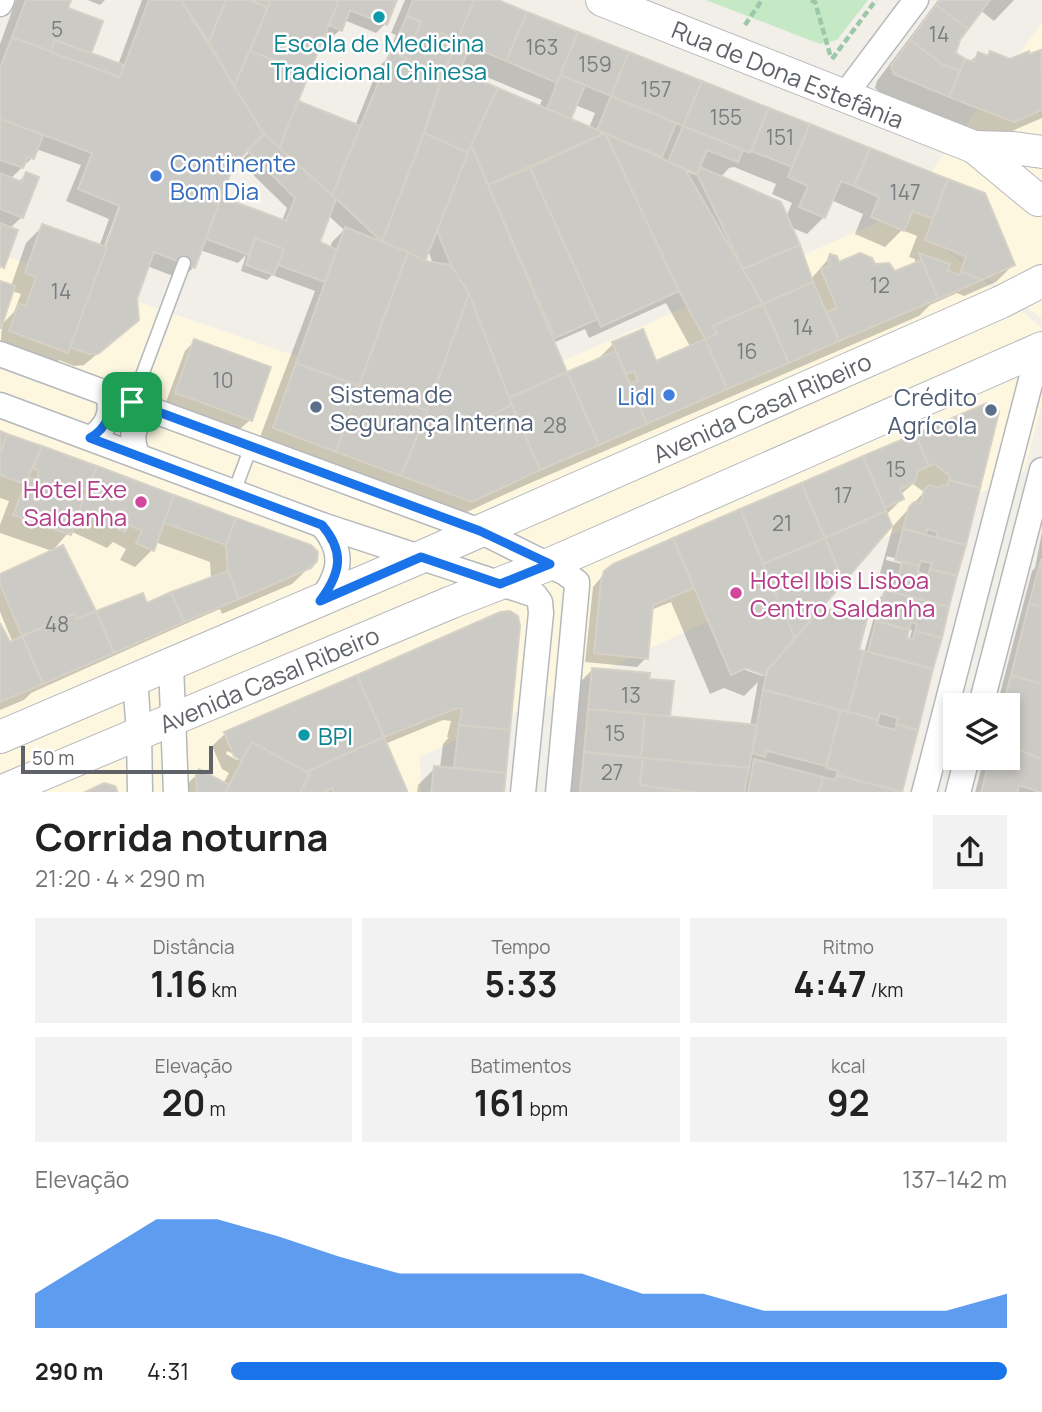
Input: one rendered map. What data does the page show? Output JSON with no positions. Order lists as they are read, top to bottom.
{
  "streets": {
    "street": ["Rua de Dona Estefânia", "Avenida Casal Ribeiro"]
  },
  "places": [
    "Escola de Medicina Tradicional Chinesa",
    "Continente Bom Dia",
    "Lidl",
    "Sistema de Segurança Interna",
    "Crédito Agrícola",
    "Hotel Exe Saldanha",
    "Hotel Ibis Lisboa Centro Saldanha",
    "BPI"
  ],
  "house_numbers": [
    "5",
    "14",
    "163",
    "159",
    "157",
    "155",
    "151",
    "147",
    "12",
    "14",
    "14",
    "16",
    "10",
    "28",
    "15",
    "17",
    "21",
    "48",
    "13",
    "15",
    "27"
  ],
  "scale_bar": "50 m",
  "page": {
    "scale": "50 m",
    "heading": ["Corrida noturna", "21:20 · 4 × 290 m"],
    "stats": [
      ["Distância", "1.16 km"],
      ["Tempo", "5:33"],
      ["Ritmo", "4:47 /km"],
      ["Elevação", "20 m"],
      ["Batimentos", "161 bpm"],
      ["kcal", "92"]
    ],
    "chart": ["Elevação", "137–142 m"],
    "list": [
      {
        "name": "290 m",
        "note": "4:31"
      }
    ]
  }
}
